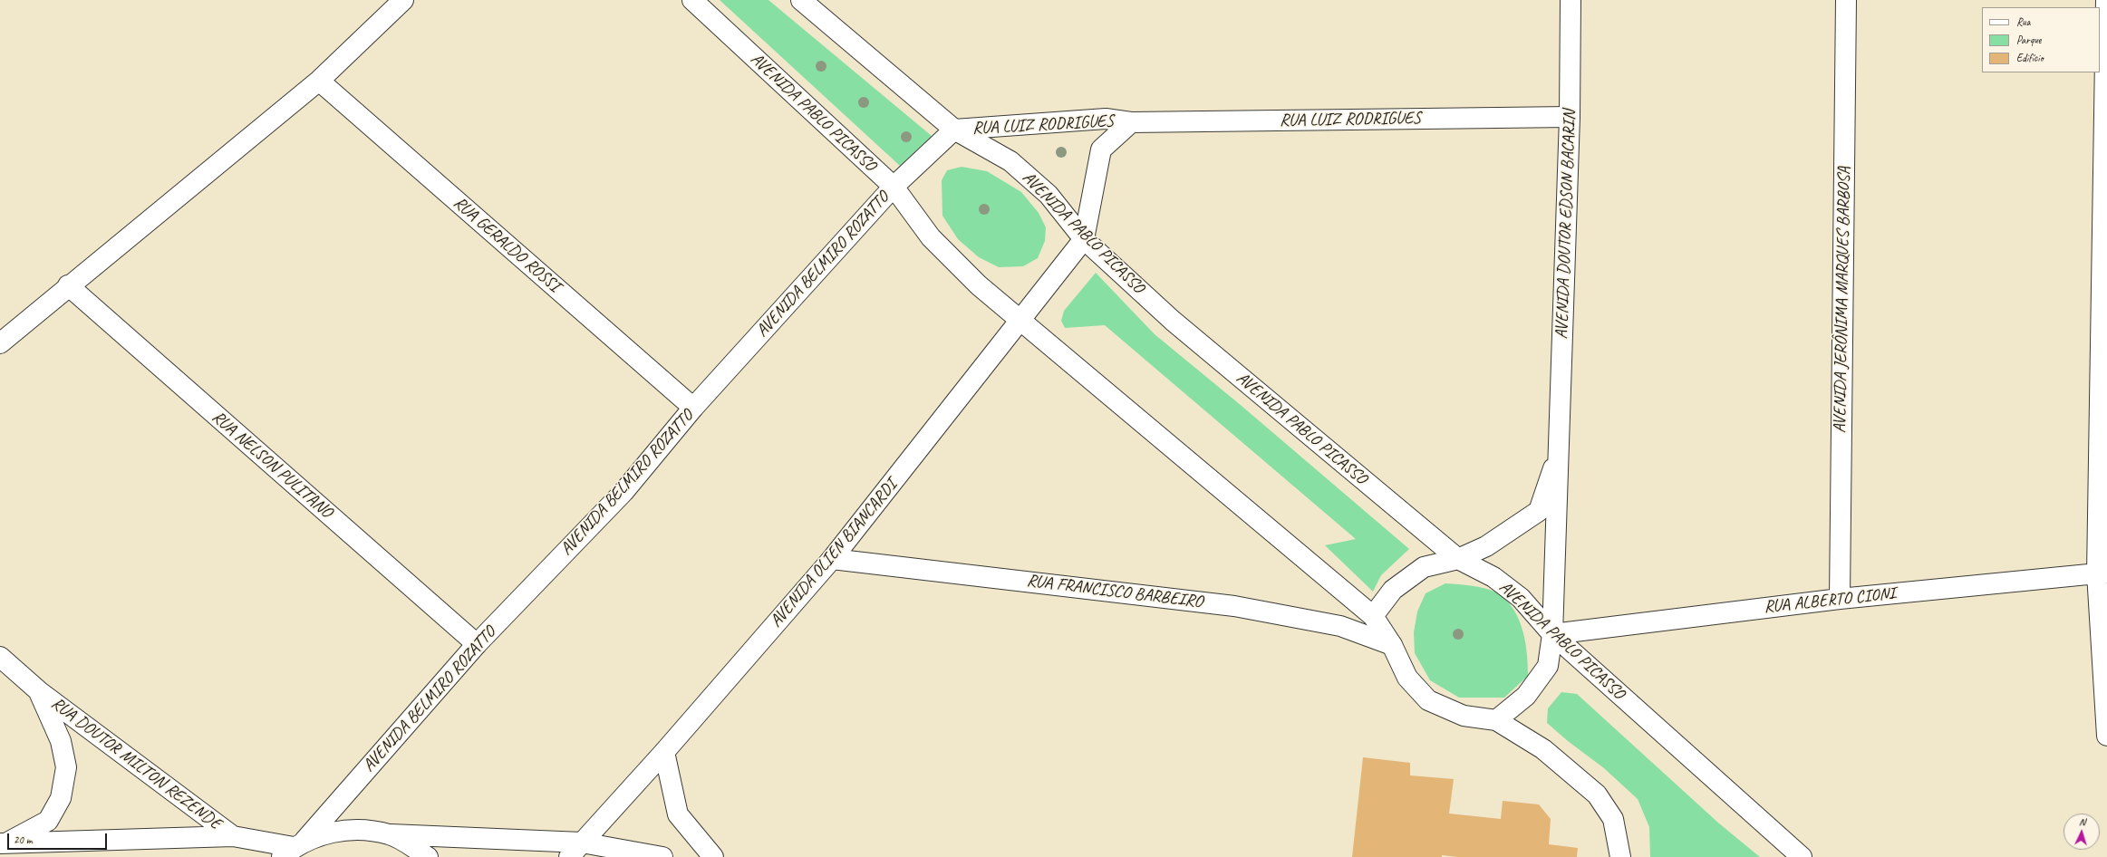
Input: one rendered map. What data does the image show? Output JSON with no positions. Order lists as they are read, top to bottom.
{
  "streets": {
    "street": [
      "AVENIDA PABLO PICASSO",
      "RUA LUIZ RODRIGUES",
      "AVENIDA DOUTOR EDSON BACARIN",
      "RUA GERALDO ROSSI",
      "AVENIDA BELMIRO ROZATTO",
      "AVENIDA JERÔNIMA MARQUES BARBOSA",
      "RUA NELSON PULITANO",
      "AVENIDA OLIEN BIANCARDI",
      "RUA FRANCISCO BARBEIRO",
      "RUA ALBERTO CIONI",
      "RUA DOUTOR MILTON REZENDE"
    ]
  },
  "crossings": [
    ["AVENIDA PABLO PICASSO", "RUA LUIZ RODRIGUES"],
    ["AVENIDA PABLO PICASSO", "AVENIDA DOUTOR EDSON BACARIN"],
    ["AVENIDA PABLO PICASSO", "AVENIDA BELMIRO ROZATTO"],
    ["AVENIDA PABLO PICASSO", "AVENIDA OLIEN BIANCARDI"],
    ["AVENIDA PABLO PICASSO", "RUA FRANCISCO BARBEIRO"],
    ["AVENIDA PABLO PICASSO", "RUA ALBERTO CIONI"],
    ["RUA LUIZ RODRIGUES", "AVENIDA DOUTOR EDSON BACARIN"],
    ["RUA LUIZ RODRIGUES", "AVENIDA BELMIRO ROZATTO"],
    ["RUA LUIZ RODRIGUES", "AVENIDA OLIEN BIANCARDI"],
    ["AVENIDA DOUTOR EDSON BACARIN", "RUA ALBERTO CIONI"],
    ["RUA GERALDO ROSSI", "AVENIDA BELMIRO ROZATTO"],
    ["AVENIDA BELMIRO ROZATTO", "RUA NELSON PULITANO"],
    ["AVENIDA JERÔNIMA MARQUES BARBOSA", "RUA ALBERTO CIONI"],
    ["AVENIDA OLIEN BIANCARDI", "RUA FRANCISCO BARBEIRO"]
  ],
  "legend": ["Rua", "Parque", "Edifício"],
  "scale_bar": "20 m",
  "north": "top"
}
